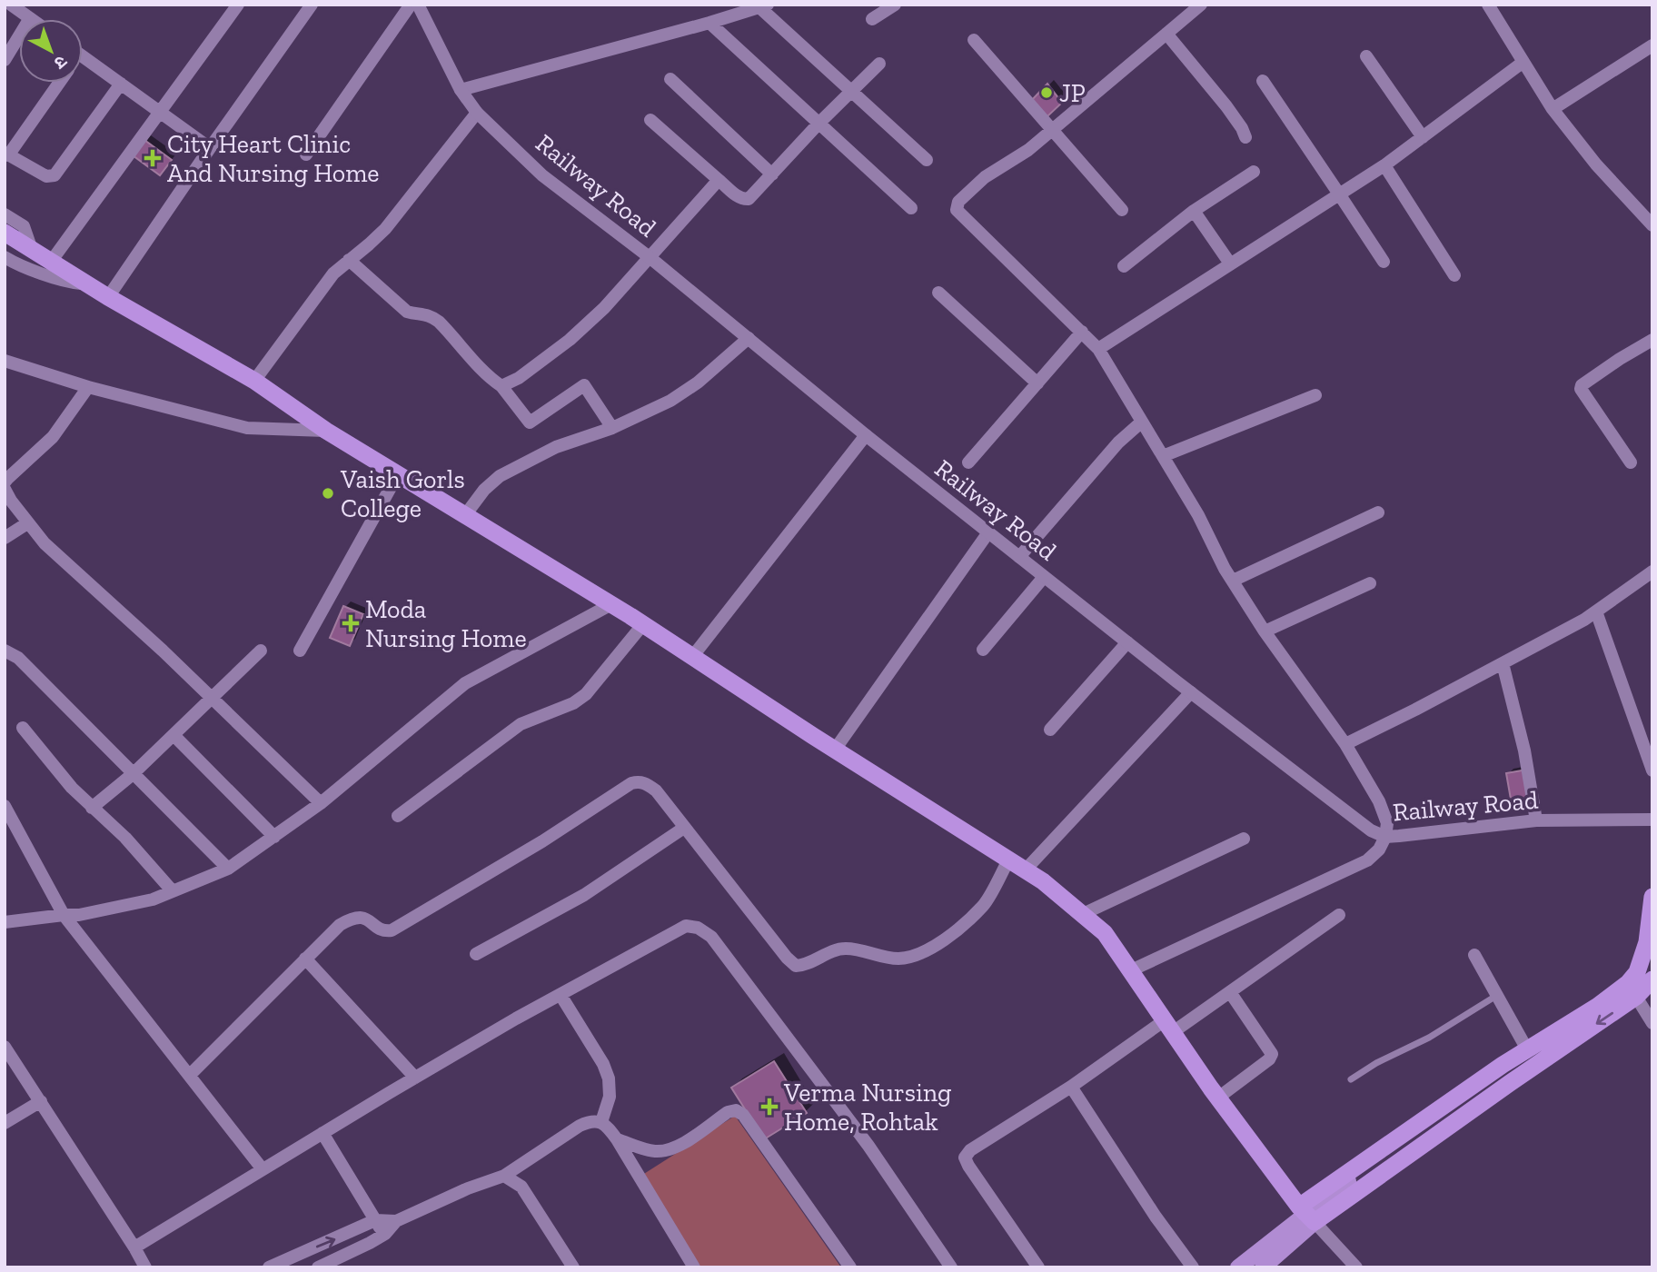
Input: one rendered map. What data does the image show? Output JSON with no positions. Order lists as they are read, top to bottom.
{
  "streets": {
    "street": ["Railway Road"]
  },
  "places": {
    "other": ["JP", "Vaish Gorls College"],
    "health": ["City Heart Clinic And Nursing Home", "Moda Nursing Home", "Verma Nursing Home, Rohtak"]
  },
  "north": "bottom right"
}
